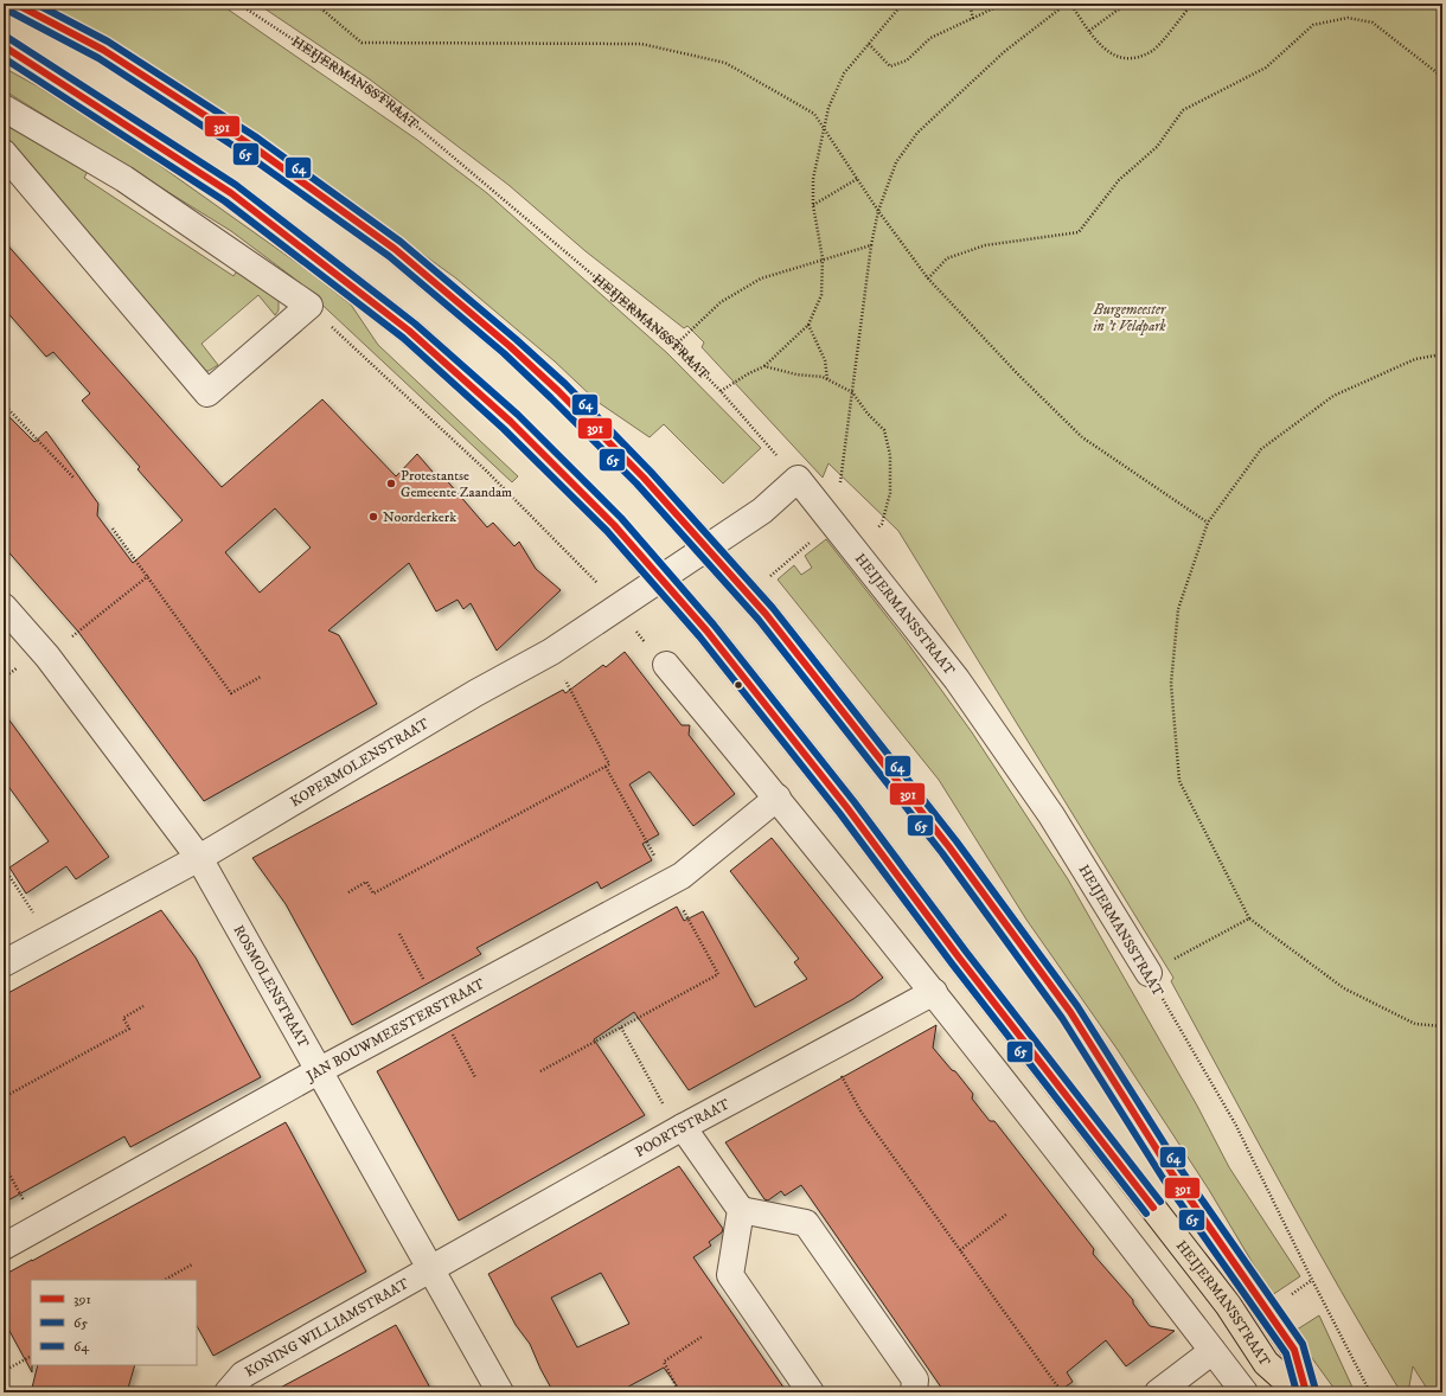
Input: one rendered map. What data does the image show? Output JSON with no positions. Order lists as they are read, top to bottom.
{
  "streets": {
    "main road": ["HEIJERMANSSTRAAT"],
    "street": [
      "KOPERMOLENSTRAAT",
      "ROSMOLENSTRAAT",
      "JAN BOUWMEESTERSTRAAT",
      "POORTSTRAAT",
      "KONING WILLIAMSTRAAT"
    ]
  },
  "crossings": [
    ["HEIJERMANSSTRAAT", "KOPERMOLENSTRAAT"],
    ["KOPERMOLENSTRAAT", "ROSMOLENSTRAAT"],
    ["ROSMOLENSTRAAT", "JAN BOUWMEESTERSTRAAT"],
    ["ROSMOLENSTRAAT", "POORTSTRAAT"],
    ["ROSMOLENSTRAAT", "KONING WILLIAMSTRAAT"],
    ["POORTSTRAAT", "KONING WILLIAMSTRAAT"]
  ],
  "parks": ["Burgemeester in 't Veldpark"],
  "places": ["Protestantse Gemeente Zaandam", "Noorderkerk"],
  "lines": ["transit line 391", "transit line 64", "transit line 65"],
  "legend": ["391", "65", "64"]
}
